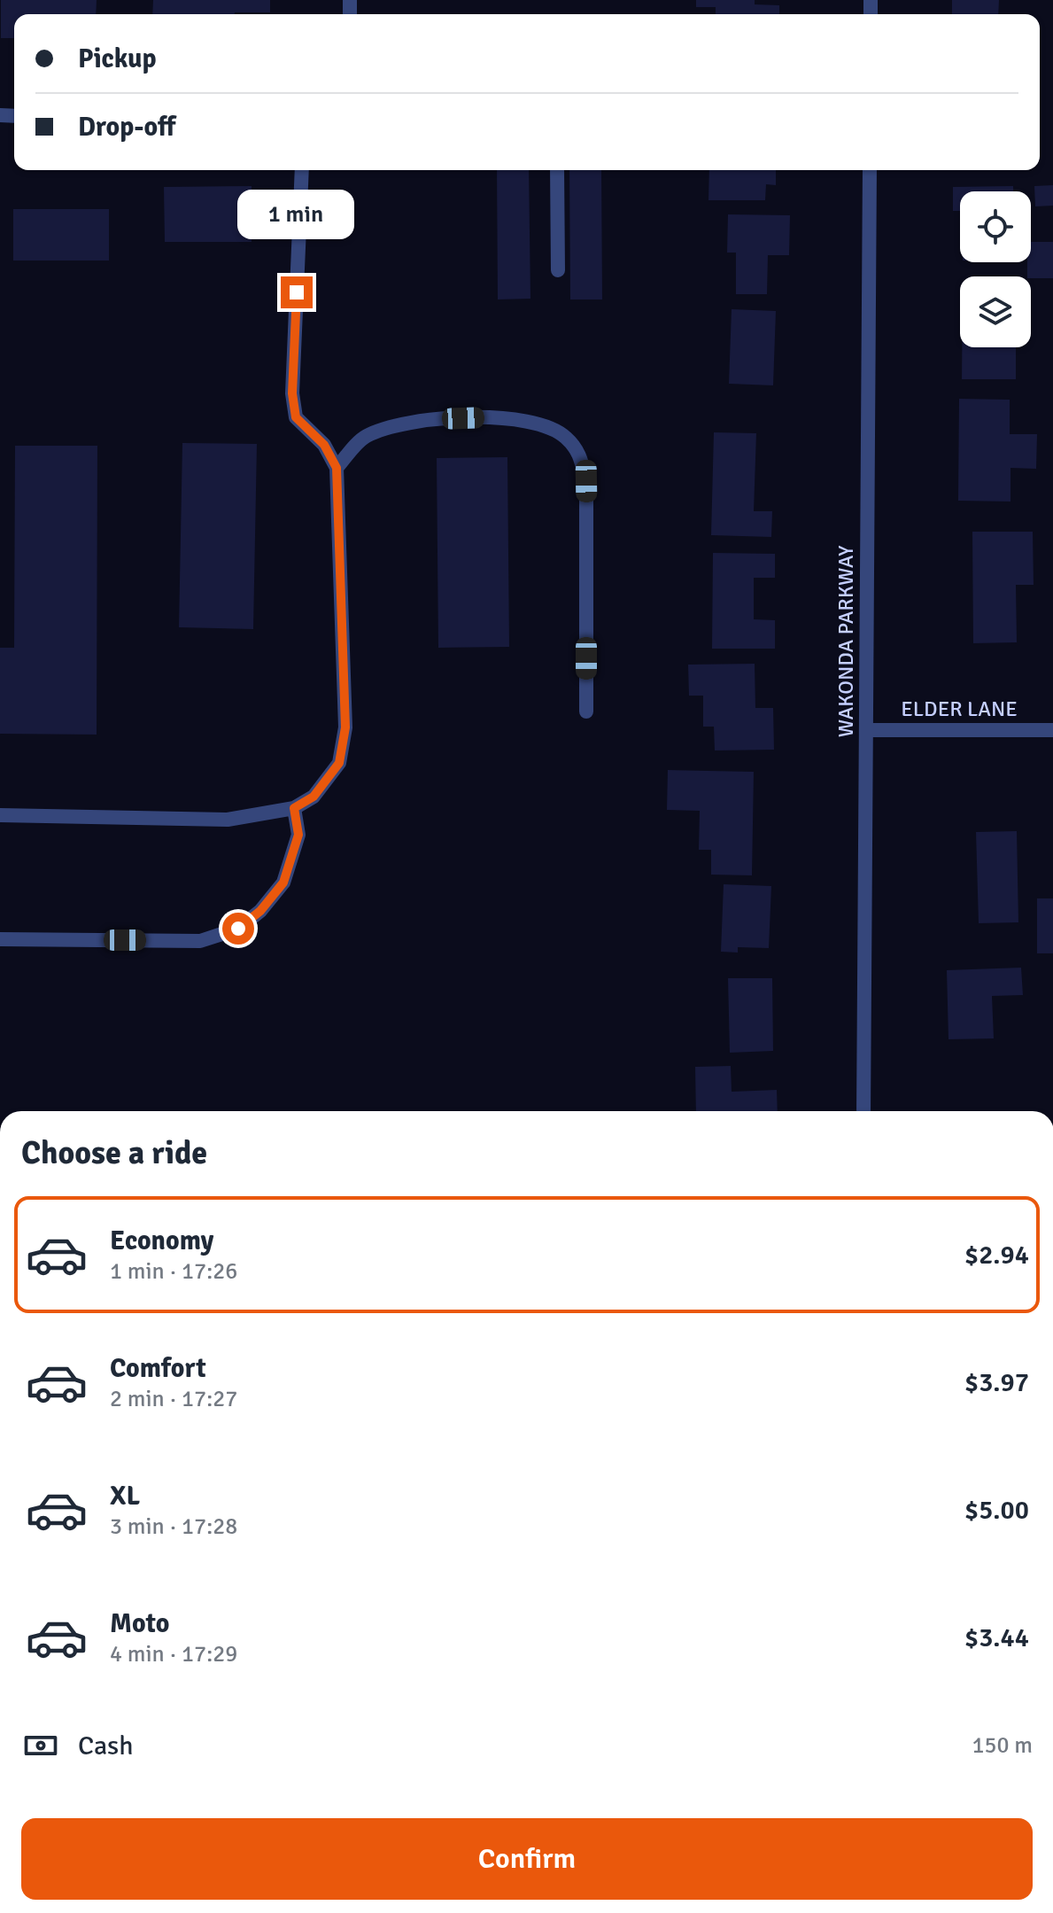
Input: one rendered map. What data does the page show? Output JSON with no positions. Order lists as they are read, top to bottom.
{
  "streets": {
    "street": ["WAKONDA PARKWAY", "ELDER LANE"]
  },
  "crossings": [
    ["WAKONDA PARKWAY", "ELDER LANE"]
  ],
  "page": {
    "banner": ["Pickup", "Drop-off"],
    "bubble": "1 min",
    "heading": "Choose a ride",
    "list": [
      {
        "name": "Economy",
        "note": "1 min · 17:26",
        "value": "$2.94"
      },
      {
        "name": "Comfort",
        "note": "2 min · 17:27",
        "value": "$3.97"
      },
      {
        "name": "XL",
        "note": "3 min · 17:28",
        "value": "$5.00"
      },
      {
        "name": "Moto",
        "note": "4 min · 17:29",
        "value": "$3.44"
      }
    ],
    "pay": ["Cash", "150 m"],
    "buttons": "Confirm"
  }
}
